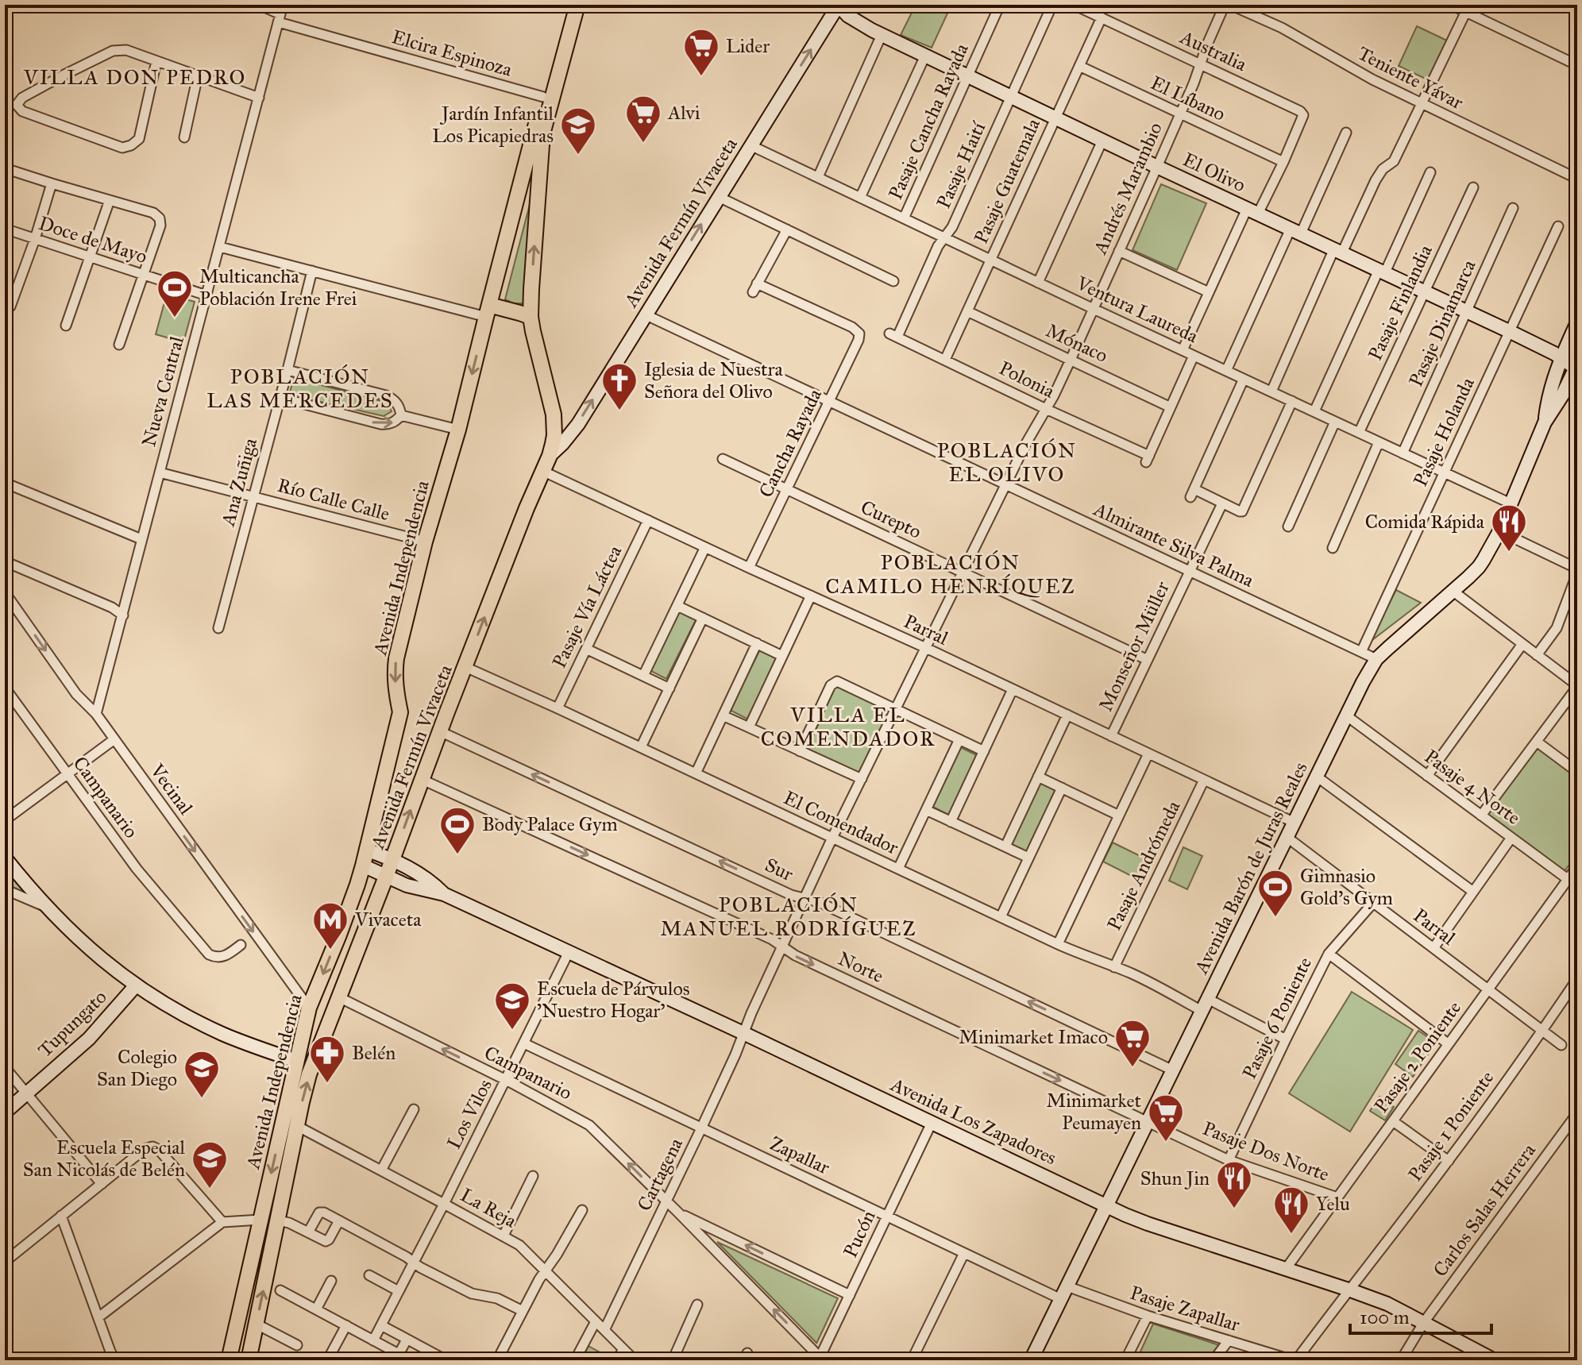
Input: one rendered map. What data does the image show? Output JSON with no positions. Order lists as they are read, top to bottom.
{
  "streets": {
    "main road": ["Avenida Fermín Vivaceta", "Avenida Independencia"],
    "street": [
      "Australia",
      "Elcira Espinoza",
      "Teniente Yávar",
      "El Líbano",
      "Pasaje Cancha Rayada",
      "Pasaje Haití",
      "El Olivo",
      "Pasaje Guatemala",
      "Andrés Marambio",
      "Doce de Mayo",
      "Pasaje Finlandia",
      "Ventura Laureda",
      "Pasaje Dinamarca",
      "Mónaco",
      "Polonia",
      "Nueva Central",
      "Pasaje Holanda",
      "Cancha Rayada",
      "Ana Zuñiga",
      "Río Calle Calle",
      "Curepto",
      "Almirante Silva Palma",
      "Pasaje Vía Láctea",
      "Parral",
      "Monseñor Müller",
      "Pasaje 4 Norte",
      "Vecinal",
      "Campanario",
      "El Comendador",
      "Pasaje Andrómeda",
      "Avenida Barón de Juras Reales",
      "Sur",
      "Norte",
      "Pasaje 6 Poniente",
      "Tupungato",
      "Pasaje 2 Poniente",
      "Los Vilos",
      "Avenida Los Zapadores",
      "Pasaje 1 Poniente",
      "Pasaje Dos Norte",
      "Zapallar",
      "Cartagena",
      "La Reja",
      "Carlos Salas Herrera",
      "Pucón",
      "Pasaje Zapallar"
    ]
  },
  "crossings": [
    ["Australia", "El Líbano"],
    ["Australia", "Pasaje Guatemala"],
    ["Australia", "Andrés Marambio"],
    ["Elcira Espinoza", "Nueva Central"],
    ["Elcira Espinoza", "Avenida Independencia"],
    ["El Líbano", "Pasaje Guatemala"],
    ["El Líbano", "Andrés Marambio"],
    ["Pasaje Cancha Rayada", "El Olivo"],
    ["Pasaje Cancha Rayada", "Ventura Laureda"],
    ["Pasaje Haití", "El Olivo"],
    ["Pasaje Haití", "Ventura Laureda"],
    ["Pasaje Haití", "Polonia"],
    ["El Olivo", "Pasaje Guatemala"],
    ["El Olivo", "Andrés Marambio"],
    ["El Olivo", "Avenida Fermín Vivaceta"],
    ["El Olivo", "Pasaje Finlandia"],
    ["El Olivo", "Pasaje Dinamarca"],
    ["El Olivo", "Pasaje Holanda"],
    ["El Olivo", "Avenida Barón de Juras Reales"],
    ["Pasaje Guatemala", "Ventura Laureda"],
    ["Pasaje Guatemala", "Mónaco"],
    ["Pasaje Guatemala", "Polonia"],
    ["Andrés Marambio", "Ventura Laureda"],
    ["Andrés Marambio", "Mónaco"],
    ["Andrés Marambio", "Polonia"],
    ["Andrés Marambio", "Curepto"],
    ["Andrés Marambio", "Almirante Silva Palma"],
    ["Andrés Marambio", "Parral"],
    ["Andrés Marambio", "Cartagena"],
    ["Avenida Fermín Vivaceta", "Ventura Laureda"],
    ["Avenida Fermín Vivaceta", "Almirante Silva Palma"],
    ["Avenida Fermín Vivaceta", "Avenida Independencia"],
    ["Avenida Fermín Vivaceta", "Parral"],
    ["Avenida Fermín Vivaceta", "Campanario"],
    ["Avenida Fermín Vivaceta", "El Comendador"],
    ["Avenida Fermín Vivaceta", "Sur"],
    ["Avenida Fermín Vivaceta", "Norte"],
    ["Avenida Fermín Vivaceta", "Avenida Los Zapadores"],
    ["Doce de Mayo", "Nueva Central"],
    ["Pasaje Finlandia", "Ventura Laureda"],
    ["Ventura Laureda", "Pasaje Dinamarca"],
    ["Ventura Laureda", "Pasaje Holanda"],
    ["Ventura Laureda", "Avenida Barón de Juras Reales"],
    ["Mónaco", "Polonia"],
    ["Nueva Central", "Río Calle Calle"],
    ["Nueva Central", "Vecinal"],
    ["Pasaje Holanda", "Almirante Silva Palma"],
    ["Cancha Rayada", "Curepto"],
    ["Cancha Rayada", "Almirante Silva Palma"],
    ["Cancha Rayada", "Parral"],
    ["Ana Zuñiga", "Río Calle Calle"],
    ["Río Calle Calle", "Avenida Independencia"],
    ["Curepto", "Monseñor Müller"],
    ["Almirante Silva Palma", "Monseñor Müller"],
    ["Almirante Silva Palma", "Avenida Barón de Juras Reales"],
    ["Avenida Independencia", "Vecinal"],
    ["Avenida Independencia", "Avenida Los Zapadores"],
    ["Avenida Independencia", "La Reja"],
    ["Pasaje Vía Láctea", "Parral"],
    ["Pasaje Vía Láctea", "El Comendador"],
    ["Parral", "Monseñor Müller"],
    ["Parral", "Pasaje Andrómeda"],
    ["Parral", "Avenida Barón de Juras Reales"],
    ["Parral", "Pasaje 6 Poniente"],
    ["Parral", "Pasaje 2 Poniente"],
    ["Parral", "Pasaje 1 Poniente"],
    ["Pasaje 4 Norte", "Avenida Barón de Juras Reales"],
    ["Pasaje 4 Norte", "Pasaje 2 Poniente"],
    ["Campanario", "Los Vilos"],
    ["Campanario", "Cartagena"],
    ["Campanario", "Pucón"],
    ["El Comendador", "Pasaje Andrómeda"],
    ["El Comendador", "Avenida Barón de Juras Reales"],
    ["El Comendador", "Cartagena"],
    ["Avenida Barón de Juras Reales", "Sur"],
    ["Avenida Barón de Juras Reales", "Norte"],
    ["Avenida Barón de Juras Reales", "Avenida Los Zapadores"],
    ["Avenida Barón de Juras Reales", "Pasaje Dos Norte"],
    ["Avenida Barón de Juras Reales", "Zapallar"],
    ["Avenida Barón de Juras Reales", "Pasaje Zapallar"],
    ["Sur", "Cartagena"],
    ["Norte", "Pasaje Dos Norte"],
    ["Norte", "Cartagena"],
    ["Pasaje 6 Poniente", "Pasaje Dos Norte"],
    ["Pasaje 2 Poniente", "Avenida Los Zapadores"],
    ["Pasaje 2 Poniente", "Pasaje Dos Norte"],
    ["Los Vilos", "Avenida Los Zapadores"],
    ["Los Vilos", "Zapallar"],
    ["Los Vilos", "La Reja"],
    ["Avenida Los Zapadores", "Pasaje 1 Poniente"],
    ["Avenida Los Zapadores", "Cartagena"],
    ["Avenida Los Zapadores", "Carlos Salas Herrera"],
    ["Avenida Los Zapadores", "Pucón"],
    ["Pasaje 1 Poniente", "Pasaje Zapallar"],
    ["Zapallar", "Cartagena"],
    ["Zapallar", "Pucón"],
    ["Cartagena", "La Reja"]
  ],
  "one_way": [
    "Vecinal",
    "Campanario",
    "Sur",
    "Norte"
  ],
  "districts": [
    "VILLA DON PEDRO",
    "POBLACIÓN LAS MERCEDES",
    "POBLACIÓN EL OLIVO",
    "POBLACIÓN CAMILO HENRÍQUEZ",
    "VILLA EL COMENDADOR",
    "POBLACIÓN MANUEL RODRÍGUEZ"
  ],
  "places": {
    "supermarket": [
      "Lider",
      "Alvi",
      "Minimarket Imaco",
      "Minimarket Peumayen"
    ],
    "school or university": [
      "Jardín Infantil Los Picapiedras",
      "Escuela de Párvulos 'Nuestro Hogar'",
      "Colegio San Diego",
      "Escuela Especial San Nicolás de Belén"
    ],
    "sports": ["Multicancha Población Irene Frei", "Body Palace Gym", "Gimnasio Gold's Gym"],
    "church": ["Iglesia de Nuestra Señora del Olivo"],
    "restaurant": ["Comida Rápida", "Shun Jin", "Yelu"],
    "metro station": ["Vivaceta"],
    "pharmacy": ["Belén"]
  },
  "scale_bar": "100 m"
}
